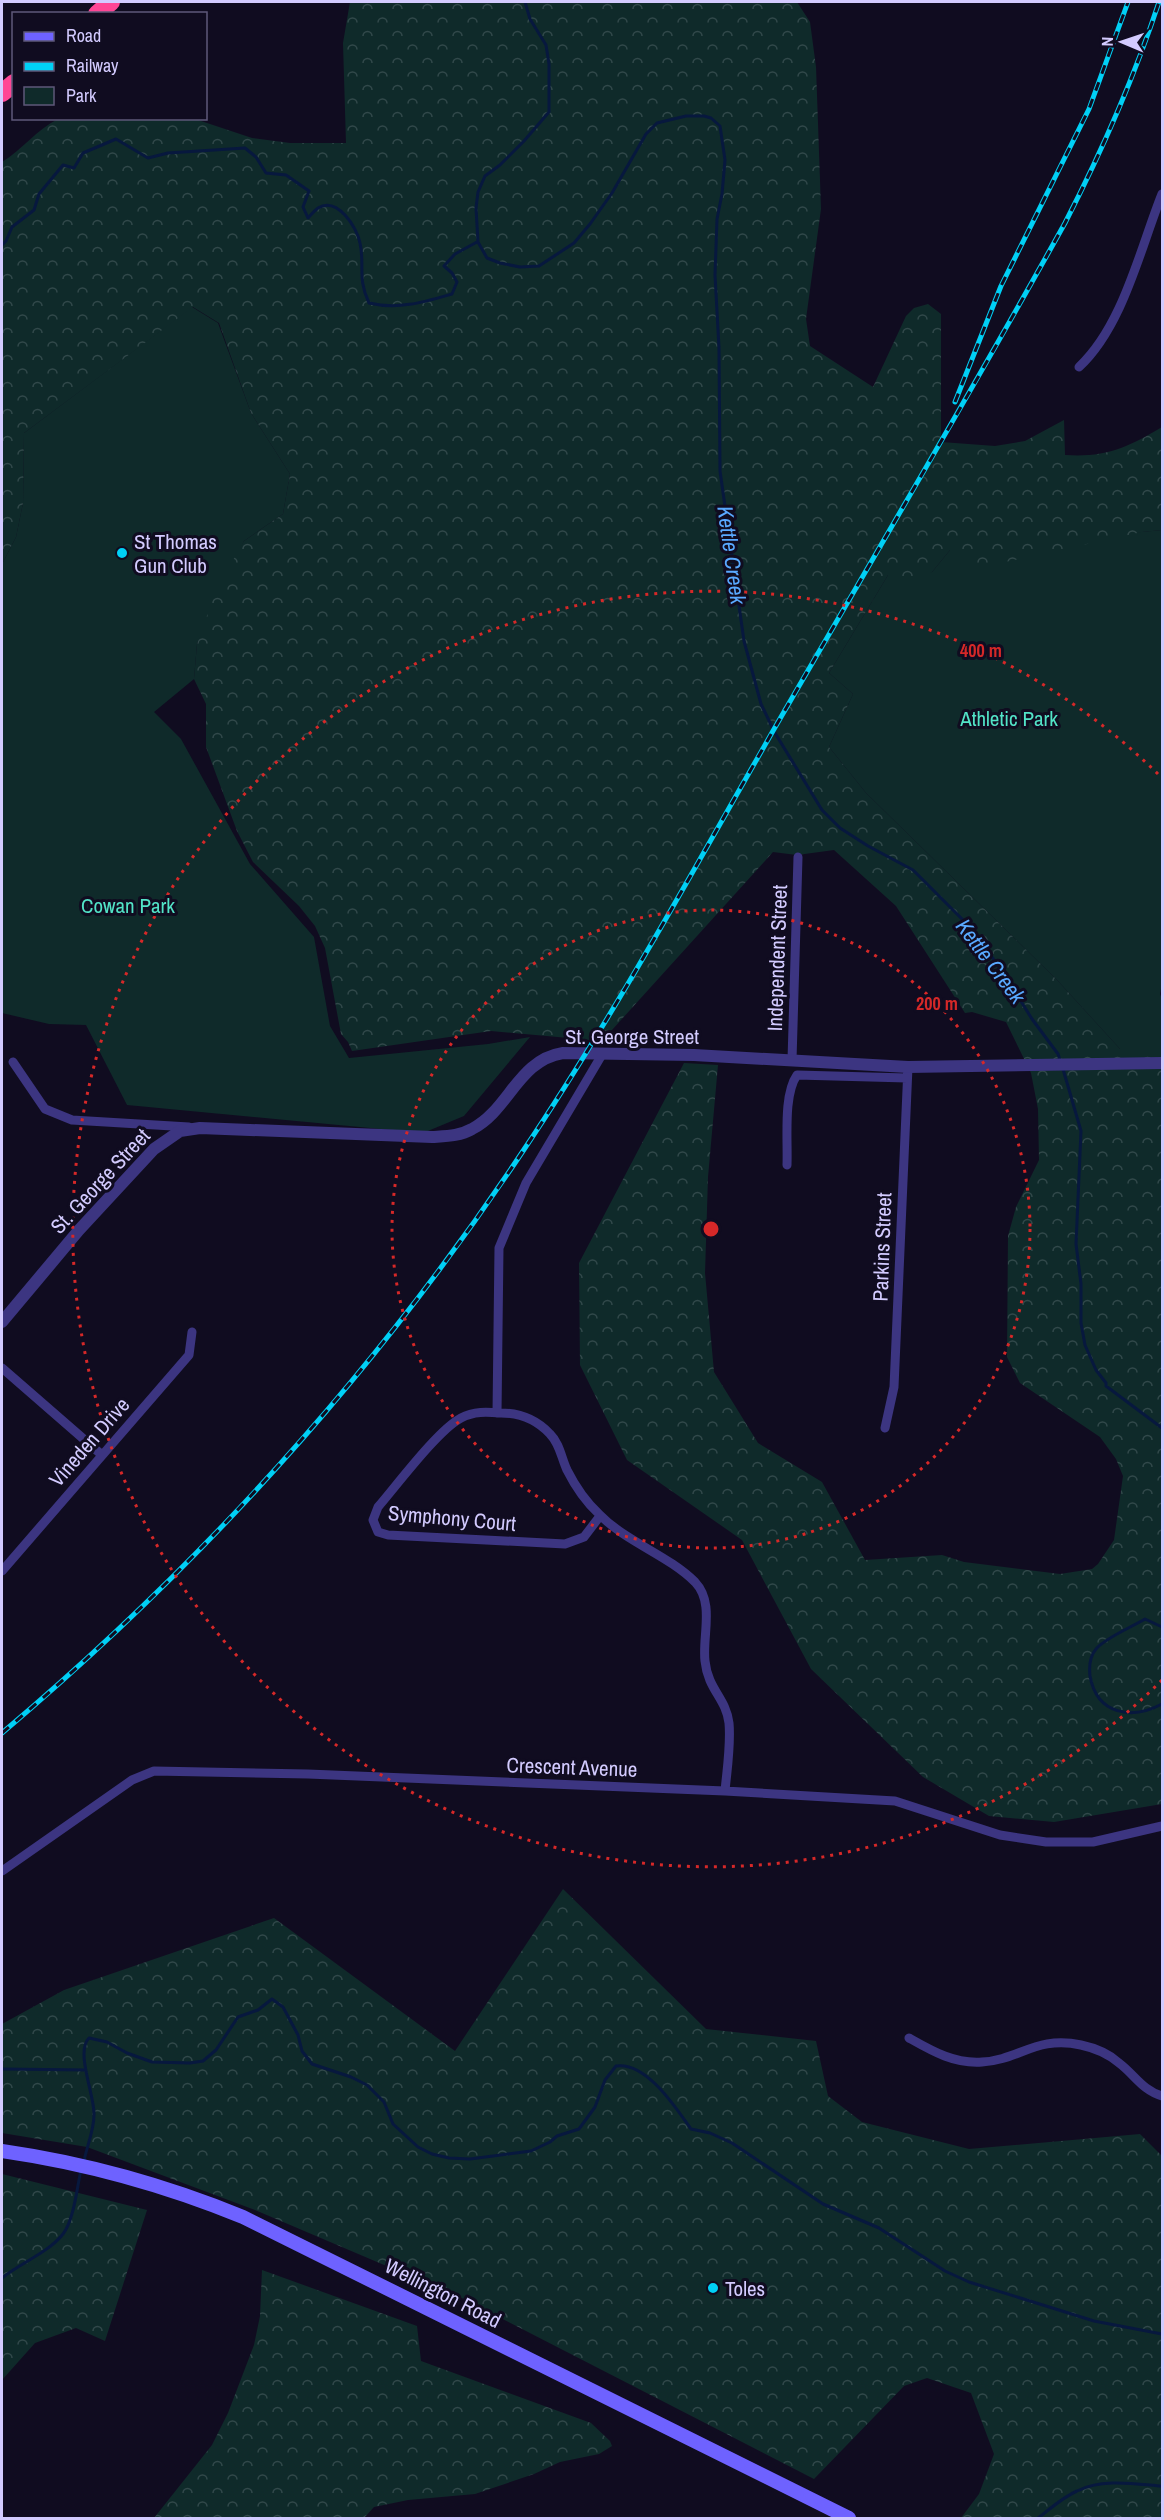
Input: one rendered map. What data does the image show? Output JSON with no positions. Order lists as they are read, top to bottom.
{
  "streets": {
    "main road": ["Wellington Road"],
    "street": [
      "Independent Street",
      "St. George Street",
      "Parkins Street",
      "Vineden Drive",
      "Symphony Court",
      "Crescent Avenue"
    ]
  },
  "crossings": [
    ["Independent Street", "St. George Street"],
    ["St. George Street", "Parkins Street"],
    ["Symphony Court", "Crescent Avenue"]
  ],
  "water": ["Kettle Creek"],
  "parks": ["Athletic Park", "Cowan Park"],
  "places": ["St Thomas Gun Club", "Toles"],
  "legend": ["Road", "Railway", "Park"],
  "north": "left",
  "rings": ["400 m", "200 m"]
}
